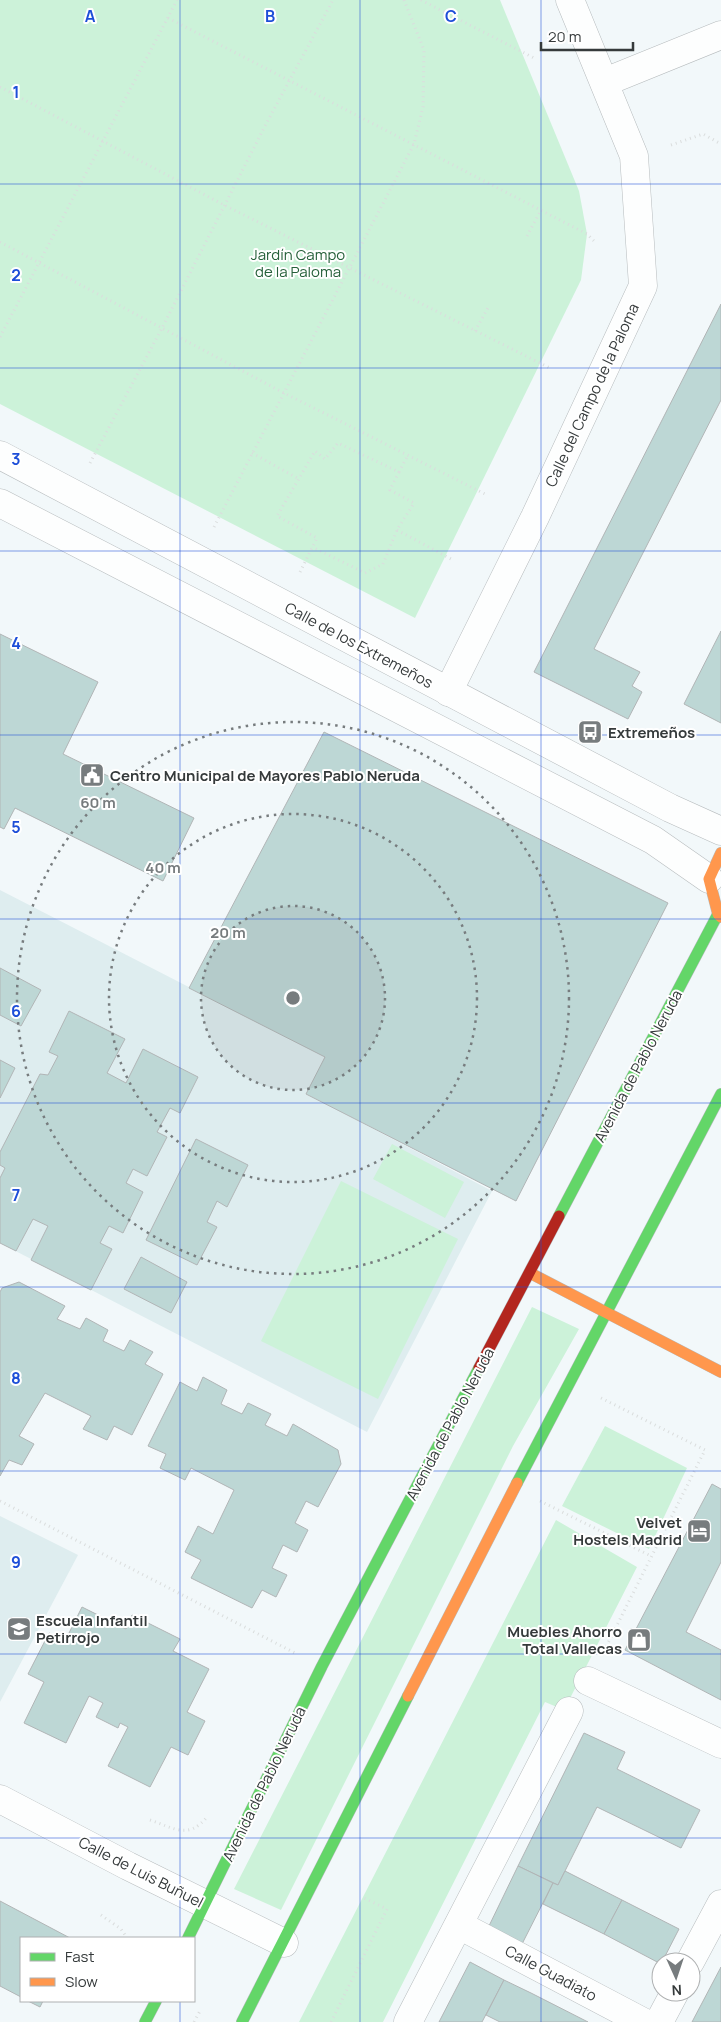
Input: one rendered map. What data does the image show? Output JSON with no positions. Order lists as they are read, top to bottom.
{
  "streets": {
    "main road": ["Avenida de Pablo Neruda"],
    "street": [
      "Calle del Campo de la Paloma",
      "Calle de los Extremeños",
      "Calle de Luis Buñuel",
      "Calle Guadiato"
    ]
  },
  "crossings": [
    ["Calle del Campo de la Paloma", "Calle de los Extremeños"],
    ["Avenida de Pablo Neruda", "Calle de Luis Buñuel"]
  ],
  "parks": ["Jardín Campo de la Paloma"],
  "places": {
    "bus stop": ["Extremeños"],
    "public building": ["Centro Municipal de Mayores Pablo Neruda"],
    "hotel": ["Velvet Hostels Madrid"],
    "school or university": ["Escuela Infantil Petirrojo"],
    "shop": ["Muebles Ahorro Total Vallecas"]
  },
  "legend": ["Fast", "Slow"],
  "scale_bar": "20 m",
  "north": "bottom",
  "grid": {
    "columns": ["A", "B", "C"],
    "rows": [
      "1",
      "2",
      "3",
      "4",
      "5",
      "6",
      "7",
      "8",
      "9"
    ]
  },
  "rings": ["60 m", "40 m", "20 m"]
}
